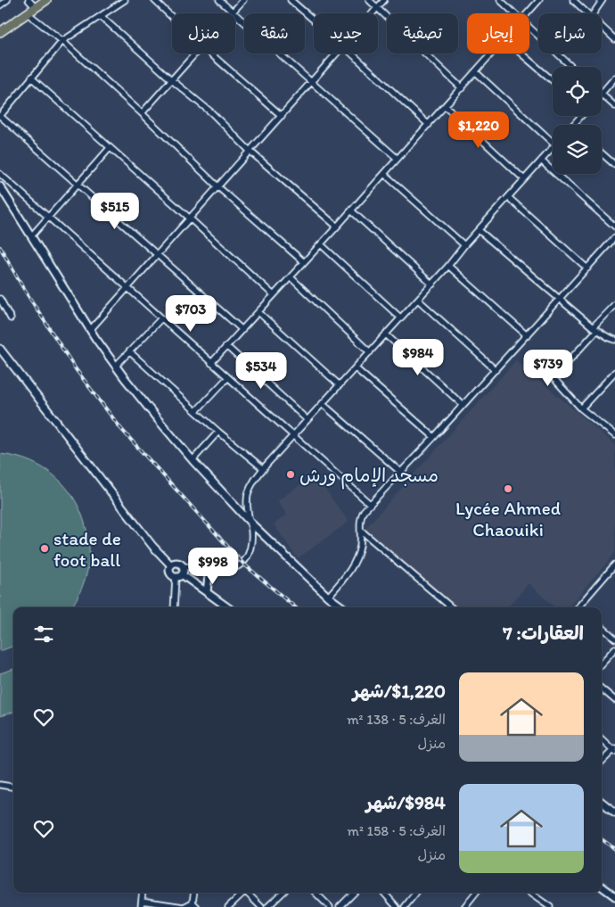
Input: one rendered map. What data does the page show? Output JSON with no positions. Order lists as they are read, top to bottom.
{
  "places": ["مسجد الإمام ورش", "Lycée Ahmed Chaouiki", "stade de foot ball"],
  "page": {
    "chip": [
      "شراء",
      "إيجار",
      "تصفية",
      "جديد",
      "شقة",
      "منزل"
    ],
    "price": [
      "$1,220",
      "$515",
      "$703",
      "$984",
      "$739",
      "$534",
      "$998"
    ],
    "heading": "العقارات: 7",
    "list": [
      {
        "name": "$1,220/شهر",
        "note": "الغرف: 5 · 138 m² · منزل"
      },
      {
        "name": "$984/شهر",
        "note": "الغرف: 5 · 158 m² · منزل"
      }
    ]
  }
}
